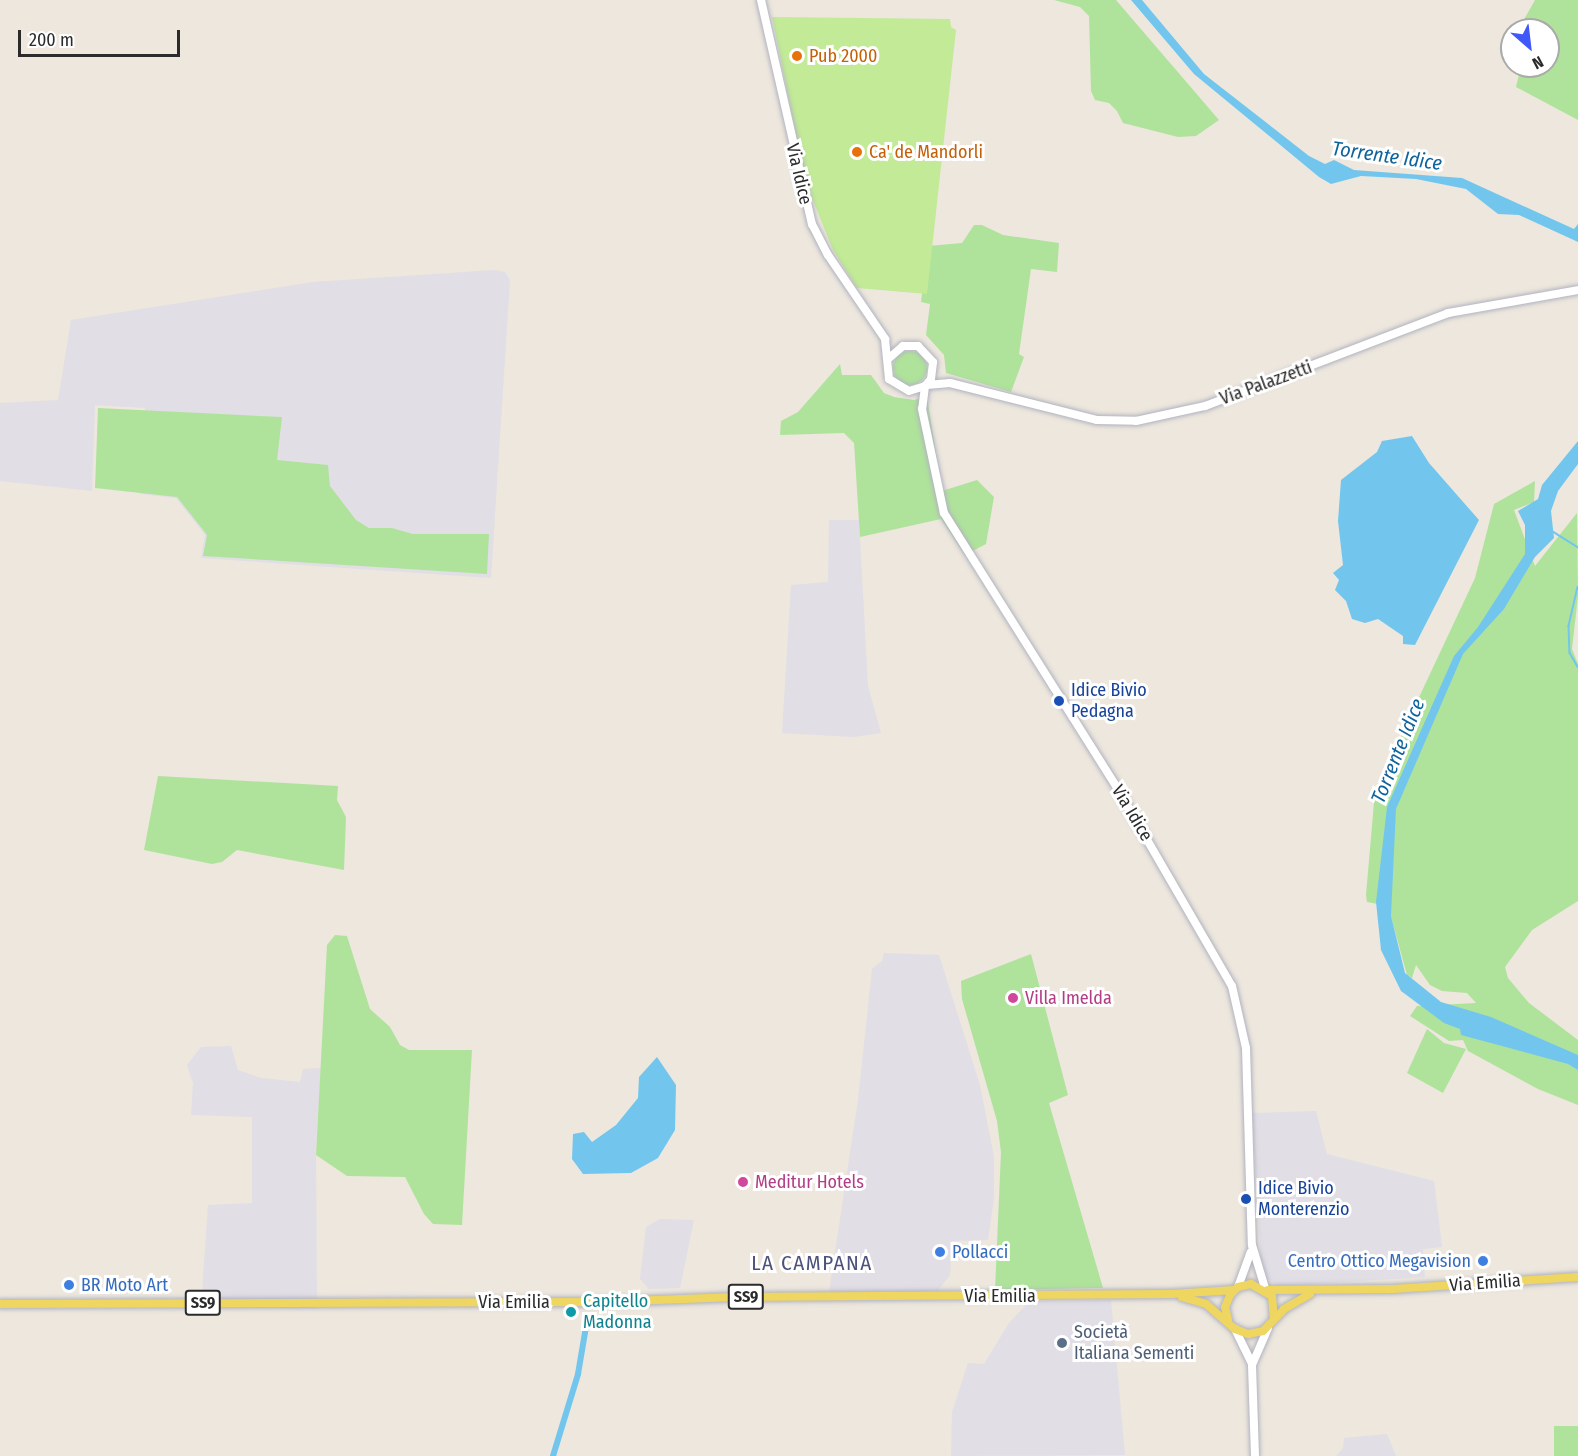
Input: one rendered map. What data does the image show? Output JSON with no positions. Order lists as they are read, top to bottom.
{
  "streets": {
    "main road": [
      "Via Idice",
      "Via Palazzetti",
      "Via Emilia",
      "SS9"
    ]
  },
  "crossings": [
    ["Via Idice", "Via Palazzetti"],
    ["Via Idice", "Via Emilia"]
  ],
  "districts": ["LA CAMPANA"],
  "water": ["Torrente Idice"],
  "places": [
    "Pub 2000",
    "Ca' de Mandorli",
    "Idice Bivio Pedagna",
    "Villa Imelda",
    "Meditur Hotels",
    "Idice Bivio Monterenzio",
    "Pollacci",
    "Centro Ottico Megavision",
    "BR Moto Art",
    "Capitello Madonna",
    "Società Italiana Sementi"
  ],
  "scale_bar": "200 m",
  "north": "bottom right"
}
